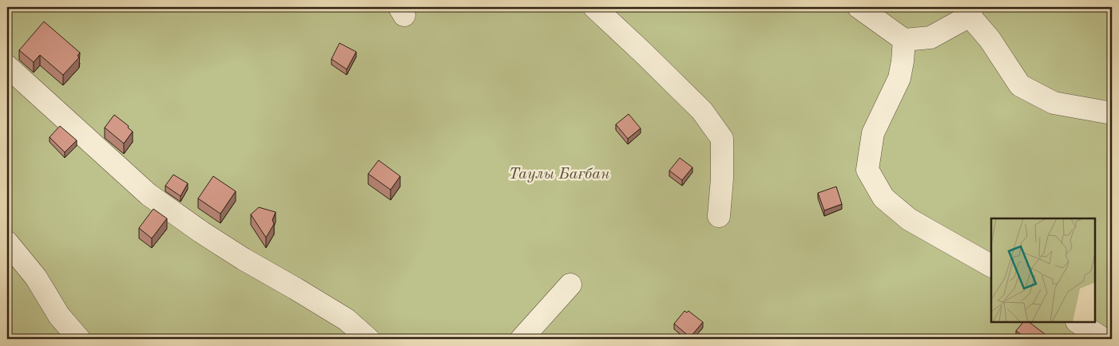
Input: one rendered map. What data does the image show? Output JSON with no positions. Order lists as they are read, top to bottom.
{
  "parks": ["Таулы Бағбан"]
}
